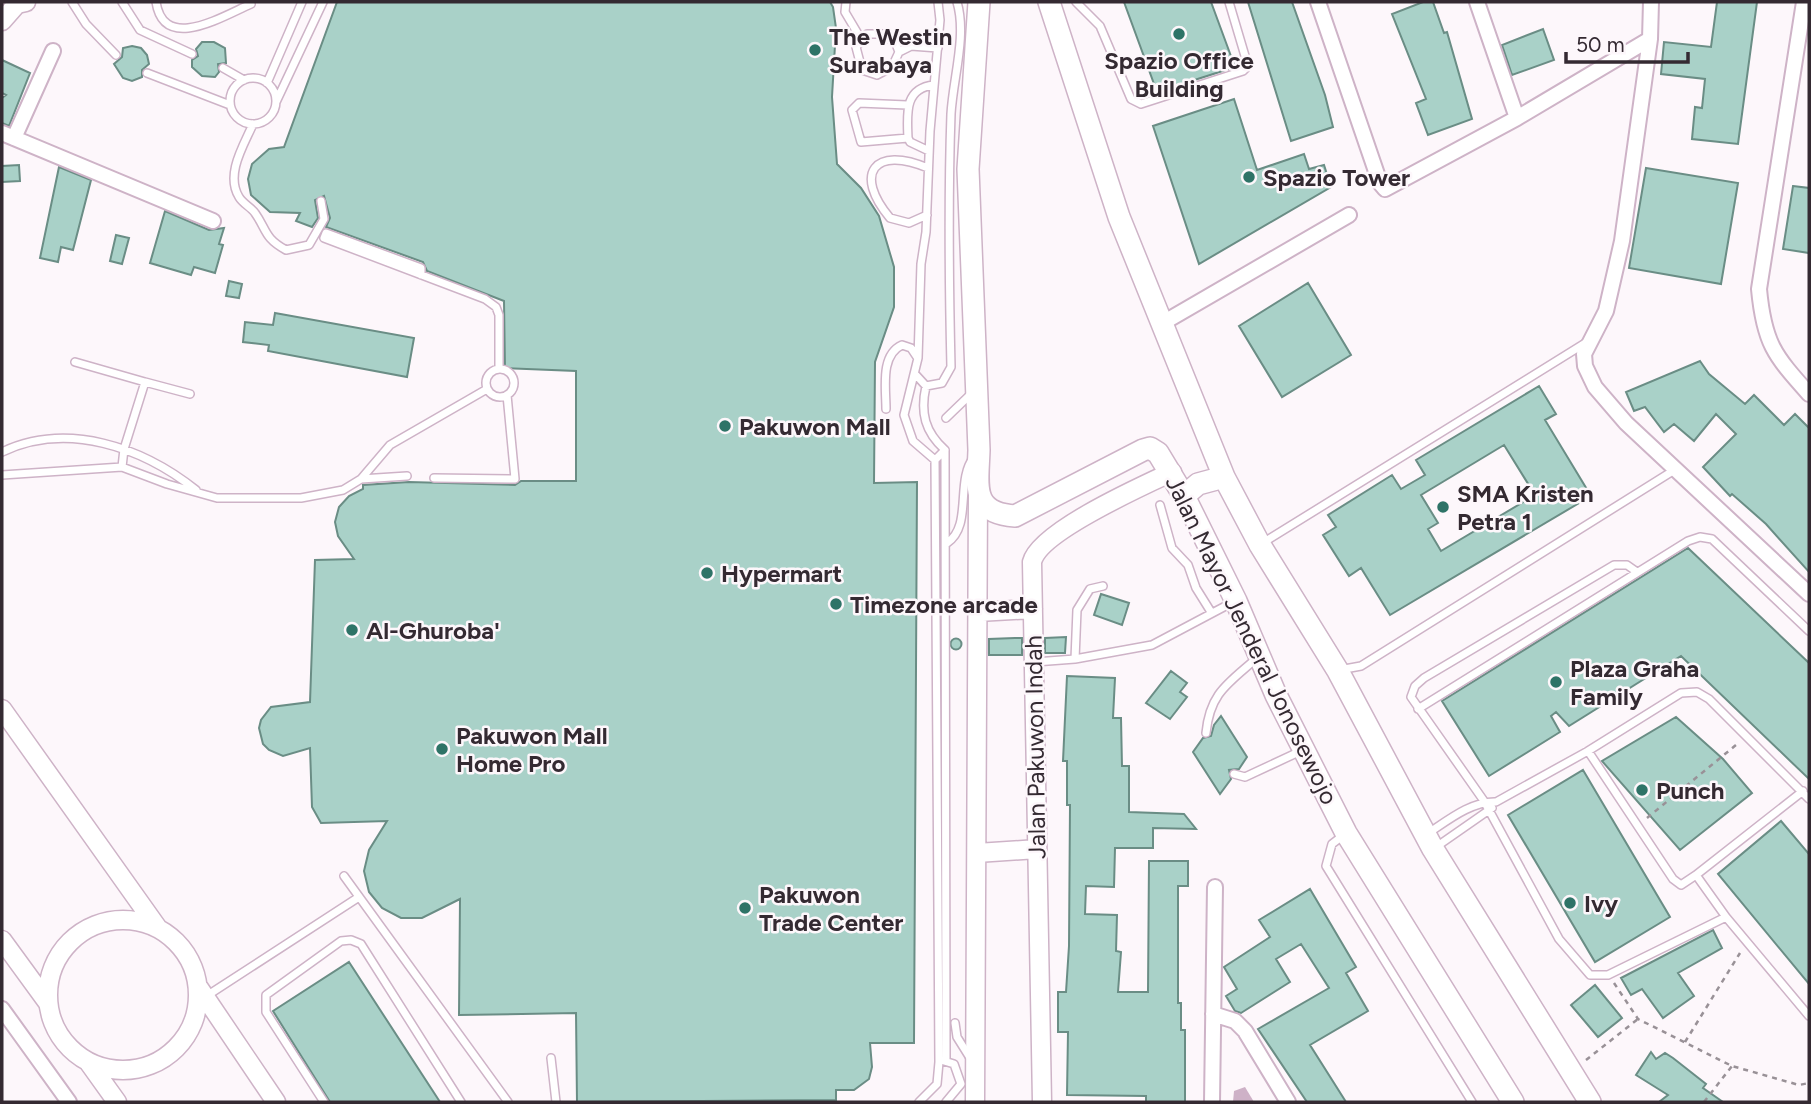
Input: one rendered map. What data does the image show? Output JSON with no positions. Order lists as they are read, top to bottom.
{
  "streets": {
    "main road": ["Jalan Mayor Jenderal Jonosewojo"],
    "street": ["Jalan Pakuwon Indah"]
  },
  "crossings": [
    ["Jalan Mayor Jenderal Jonosewojo", "Jalan Pakuwon Indah"]
  ],
  "places": [
    "Spazio Office Building",
    "The Westin Surabaya",
    "Spazio Tower",
    "Pakuwon Mall",
    "SMA Kristen Petra 1",
    "Hypermart",
    "Timezone arcade",
    "Al-Ghuroba'",
    "Plaza Graha Family",
    "Pakuwon Mall Home Pro",
    "Punch",
    "Ivy",
    "Pakuwon Trade Center"
  ],
  "scale_bar": "50 m"
}
